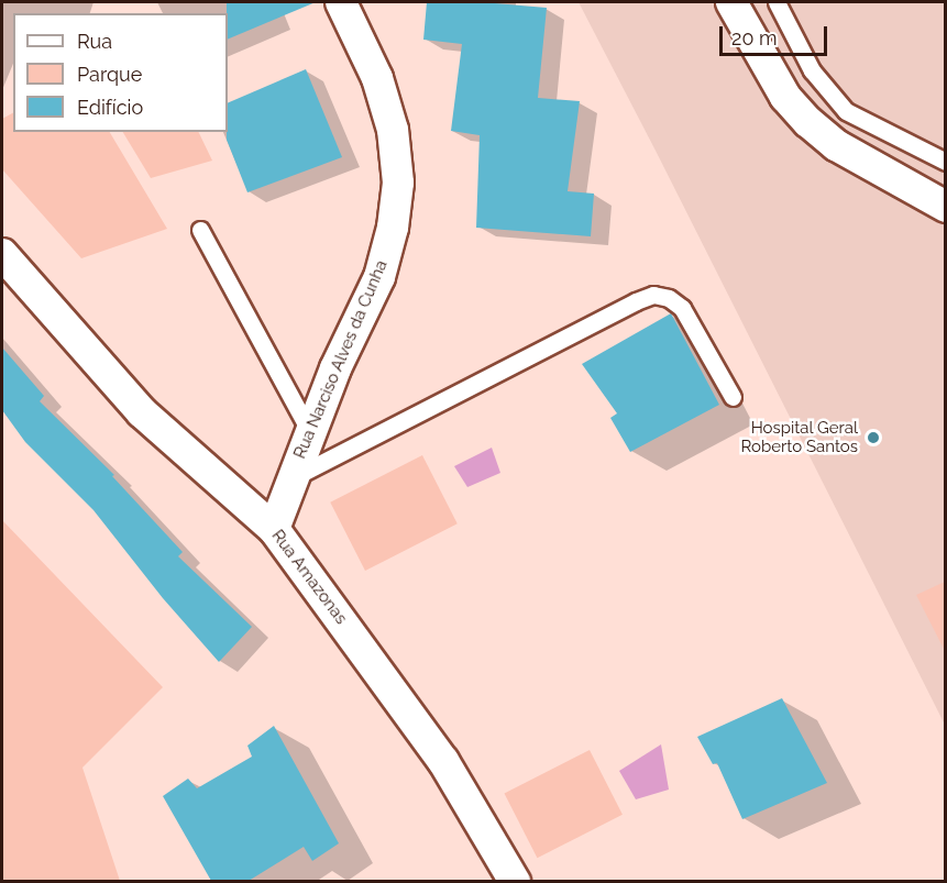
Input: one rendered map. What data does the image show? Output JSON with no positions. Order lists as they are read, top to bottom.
{
  "streets": {
    "street": ["Rua Narciso Alves da Cunha", "Rua Amazonas"]
  },
  "crossings": [
    ["Rua Narciso Alves da Cunha", "Rua Amazonas"]
  ],
  "places": ["Hospital Geral Roberto Santos"],
  "legend": ["Rua", "Parque", "Edifício"],
  "scale_bar": "20 m"
}
